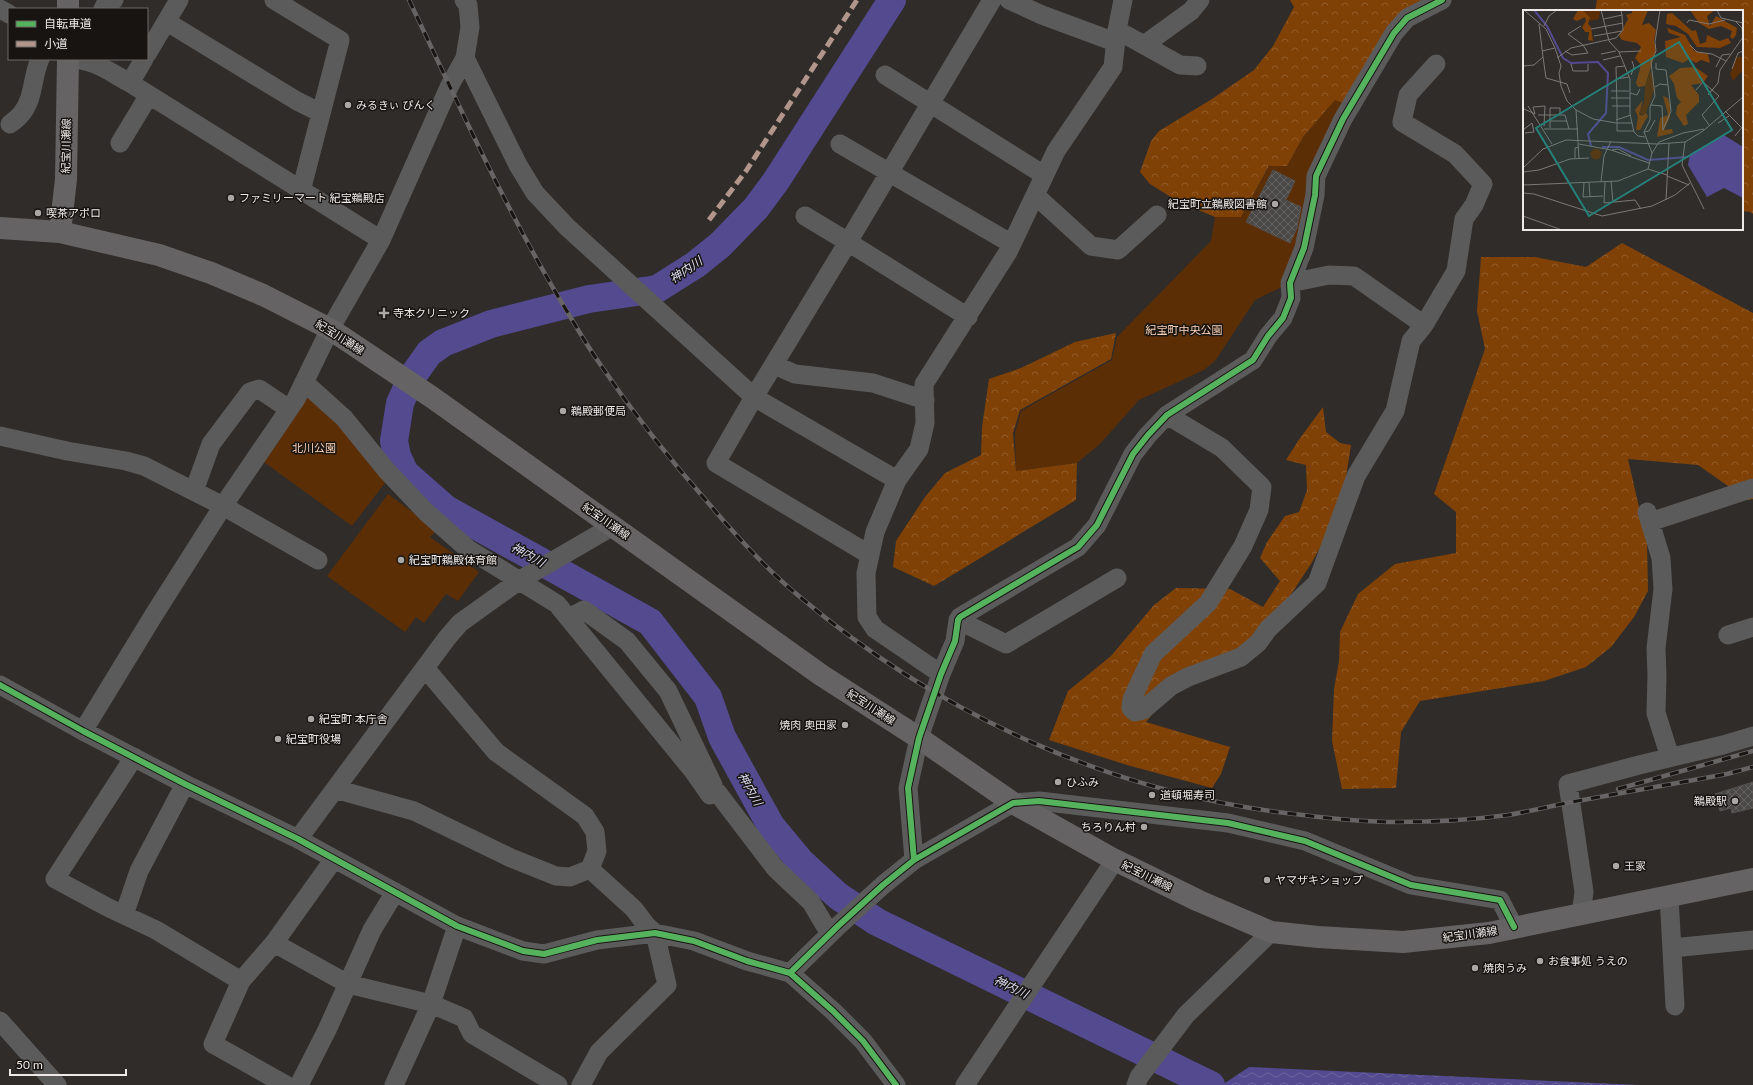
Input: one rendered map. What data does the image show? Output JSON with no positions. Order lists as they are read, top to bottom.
{
  "streets": {
    "main road": ["紀宝川瀬線"]
  },
  "water": ["神内川"],
  "parks": ["紀宝町中央公園", "北川公園"],
  "places": {
    "other": [
      "みるきぃ ぴんく",
      "ファミリーマート 紀宝鵜殿店",
      "紀宝町立鵜殿図書館",
      "喫茶アポロ",
      "鵜殿郵便局",
      "紀宝町鵜殿体育館",
      "紀宝町 本庁舎",
      "焼肉 奥田家",
      "紀宝町役場",
      "ひふみ",
      "道頓堀寿司",
      "鵜殿駅",
      "ちろりん村",
      "王家",
      "ヤマザキショップ",
      "お食事処 うえの",
      "焼肉うみ"
    ],
    "health": ["寺本クリニック"]
  },
  "legend": ["自転車道", "小道"],
  "scale_bar": "50 m"
}
